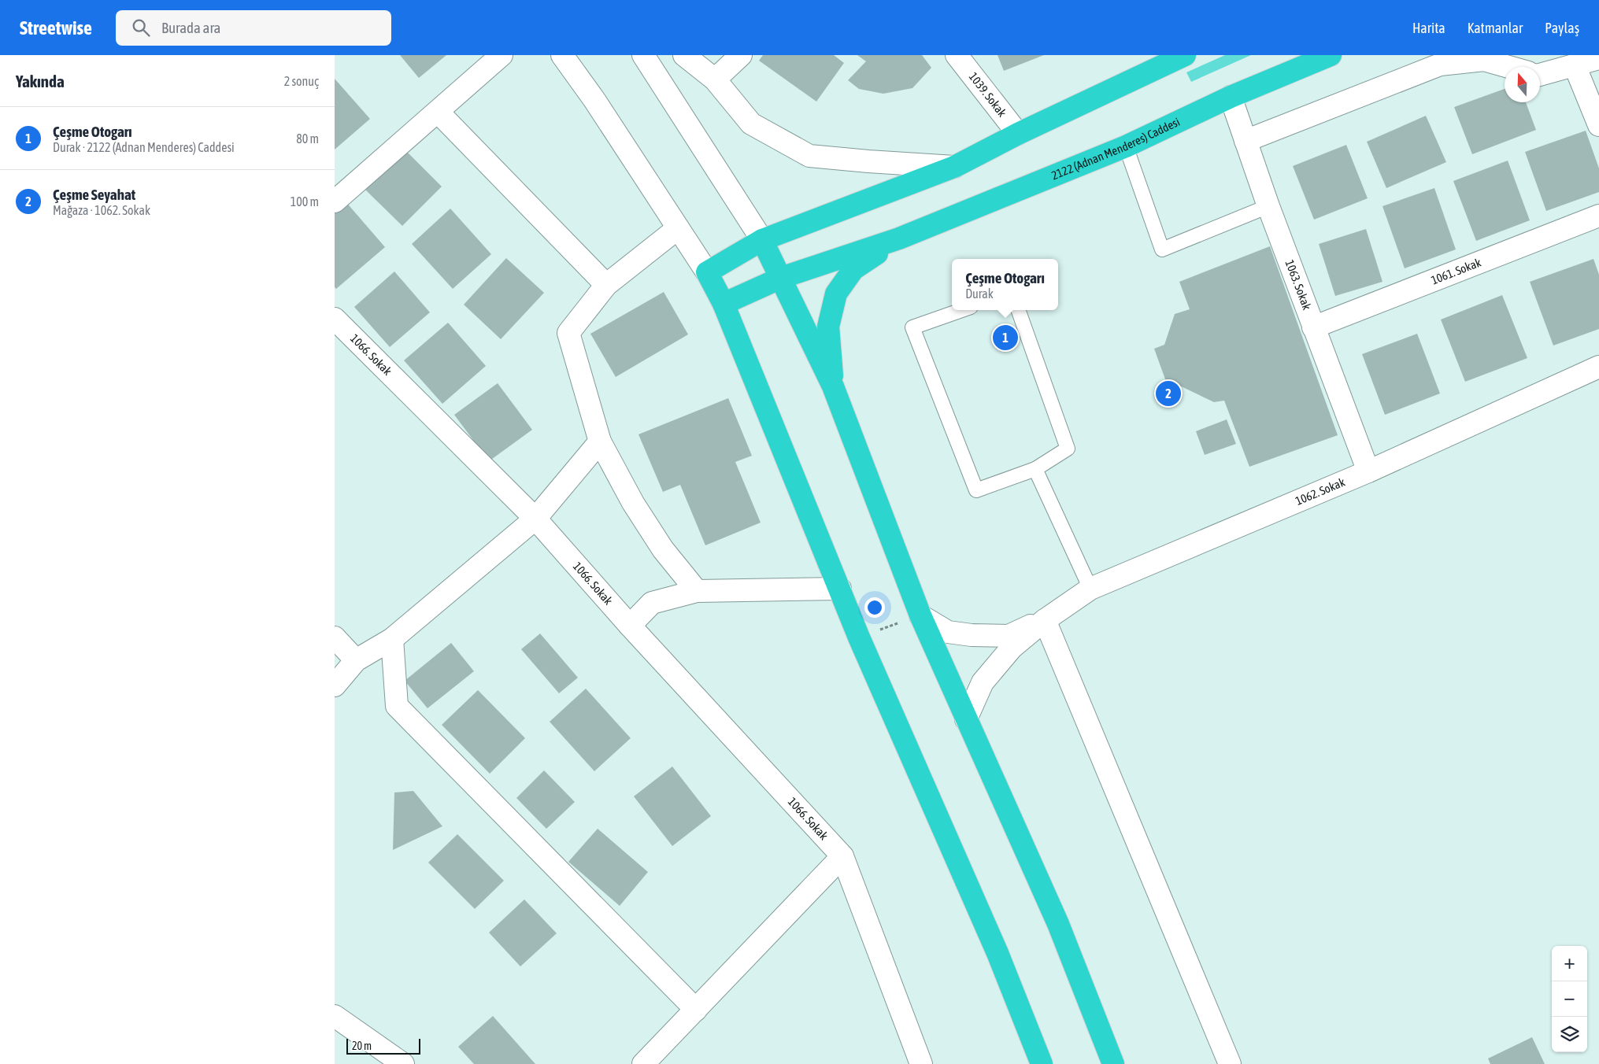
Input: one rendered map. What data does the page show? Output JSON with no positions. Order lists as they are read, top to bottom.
{
  "streets": {
    "highway": ["2122 (Adnan Menderes) Caddesi"],
    "street": [
      "1039. Sokak",
      "1061. Sokak",
      "1063. Sokak",
      "1066. Sokak",
      "1062. Sokak"
    ]
  },
  "crossings": [
    ["2122 (Adnan Menderes) Caddesi", "1063. Sokak"],
    ["1061. Sokak", "1063. Sokak"],
    ["1063. Sokak", "1062. Sokak"]
  ],
  "scale_bar": "20 m",
  "north": "top",
  "page": {
    "header": "Streetwise",
    "search": "Burada ara",
    "nav": ["Harita", "Katmanlar", "Paylaş"],
    "heading": ["Yakında", "2 sonuç"],
    "list": [
      {
        "mark": "1",
        "name": "Çeşme Otogarı",
        "note": "Durak · 2122 (Adnan Menderes) Caddesi",
        "value": "80 m"
      },
      {
        "mark": "2",
        "name": "Çeşme Seyahat",
        "note": "Mağaza · 1062. Sokak",
        "value": "100 m"
      }
    ],
    "popup": ["Çeşme Otogarı", "Durak"],
    "pins": ["1", "2"],
    "map_buttons": ["+", "−"],
    "scale": "20 m"
  }
}
